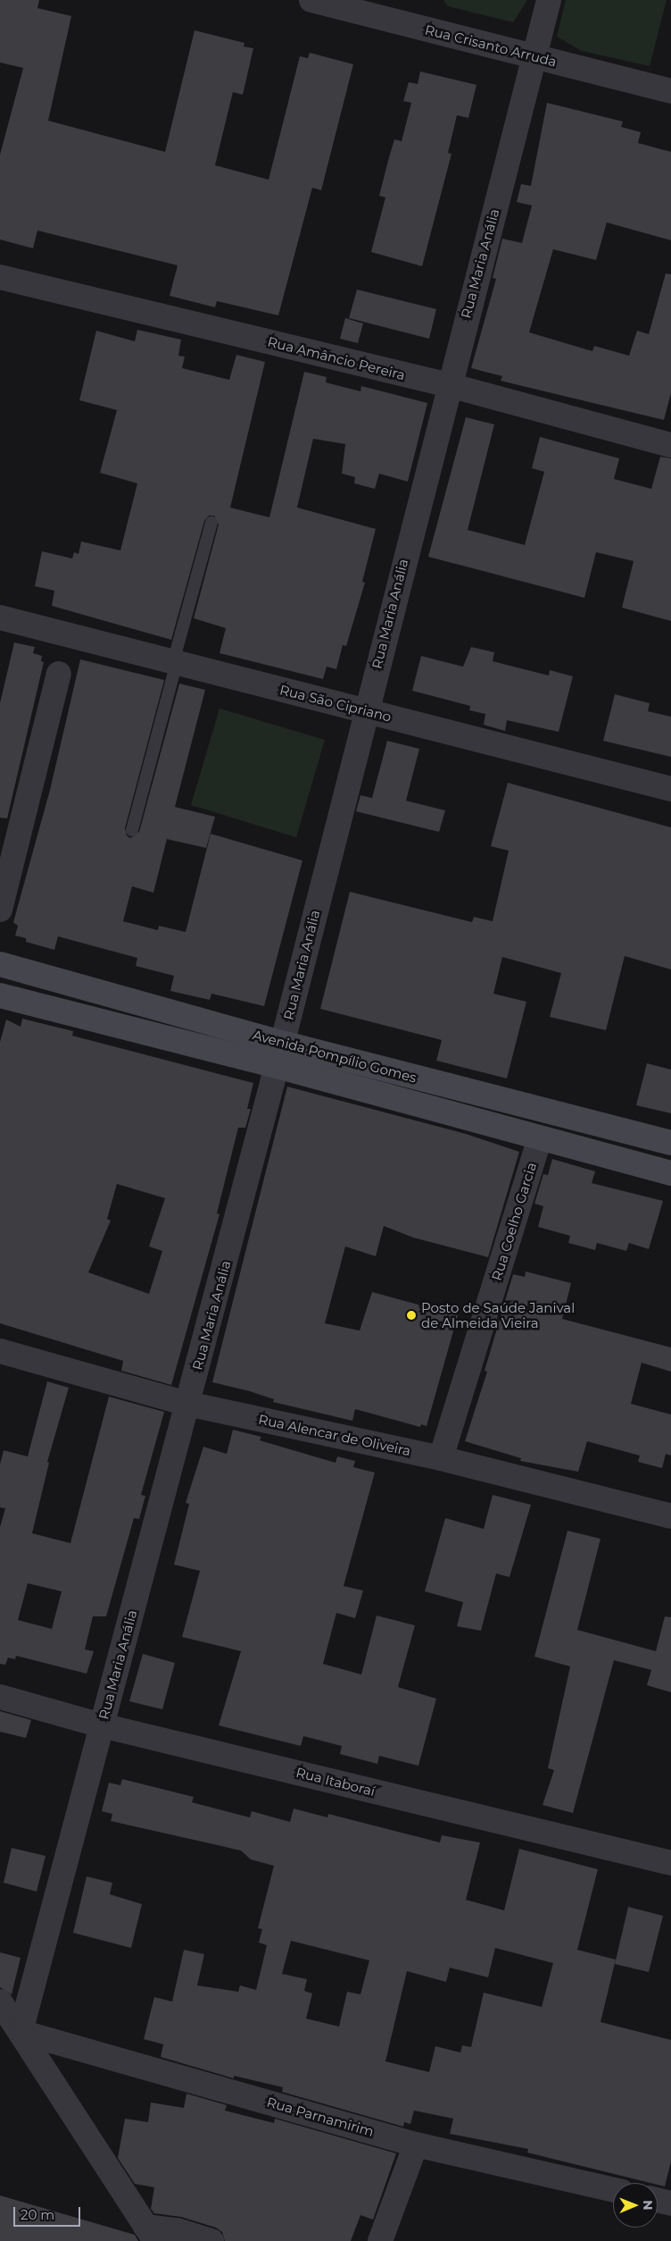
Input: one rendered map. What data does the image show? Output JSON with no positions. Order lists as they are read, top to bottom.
{
  "streets": {
    "main road": ["Avenida Pompílio Gomes"],
    "street": [
      "Rua Crisanto Arruda",
      "Rua Maria Anália",
      "Rua Amâncio Pereira",
      "Rua São Cipriano",
      "Rua Coelho Garcia",
      "Rua Alencar de Oliveira",
      "Rua Itaboraí",
      "Rua Parnamirim"
    ]
  },
  "crossings": [
    ["Rua Crisanto Arruda", "Rua Maria Anália"],
    ["Rua Maria Anália", "Rua Amâncio Pereira"],
    ["Rua Maria Anália", "Rua São Cipriano"],
    ["Rua Maria Anália", "Avenida Pompílio Gomes"],
    ["Rua Maria Anália", "Rua Alencar de Oliveira"],
    ["Rua Maria Anália", "Rua Itaboraí"],
    ["Rua Maria Anália", "Rua Parnamirim"],
    ["Avenida Pompílio Gomes", "Rua Coelho Garcia"],
    ["Rua Coelho Garcia", "Rua Alencar de Oliveira"]
  ],
  "places": ["Posto de Saúde Janival de Almeida Vieira"],
  "scale_bar": "20 m",
  "north": "right"
}
